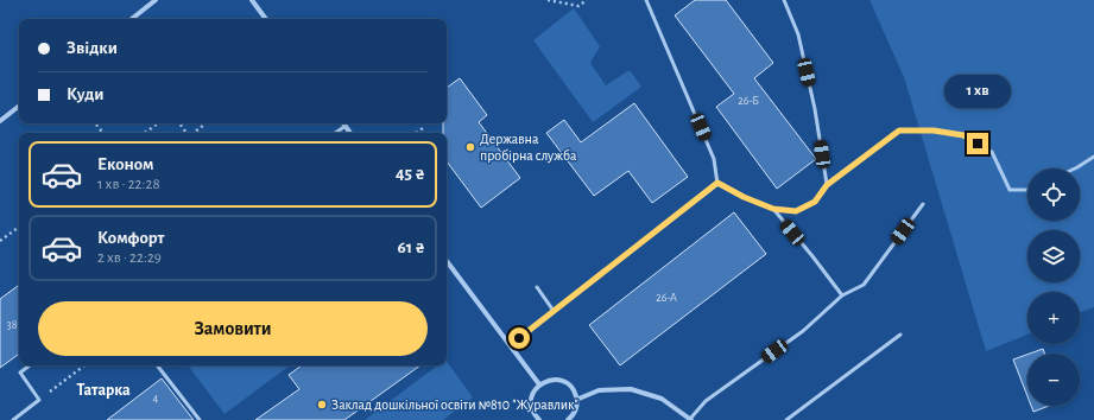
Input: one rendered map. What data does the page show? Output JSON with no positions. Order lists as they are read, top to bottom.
{
  "districts": ["Татарка"],
  "places": ["Державна пробірна служба", "Заклад дошкільної освіти №810 \"Журавлик\""],
  "house_numbers": [
    "26-Б",
    "26-А",
    "38",
    "4"
  ],
  "page": {
    "banner": ["Звідки", "Куди"],
    "bubble": "1 хв",
    "list": [
      {
        "name": "Економ",
        "note": "1 хв · 22:28",
        "value": "45 ₴"
      },
      {
        "name": "Комфорт",
        "note": "2 хв · 22:29",
        "value": "61 ₴"
      }
    ],
    "map_buttons": ["+", "−"],
    "buttons": "Замовити"
  }
}
